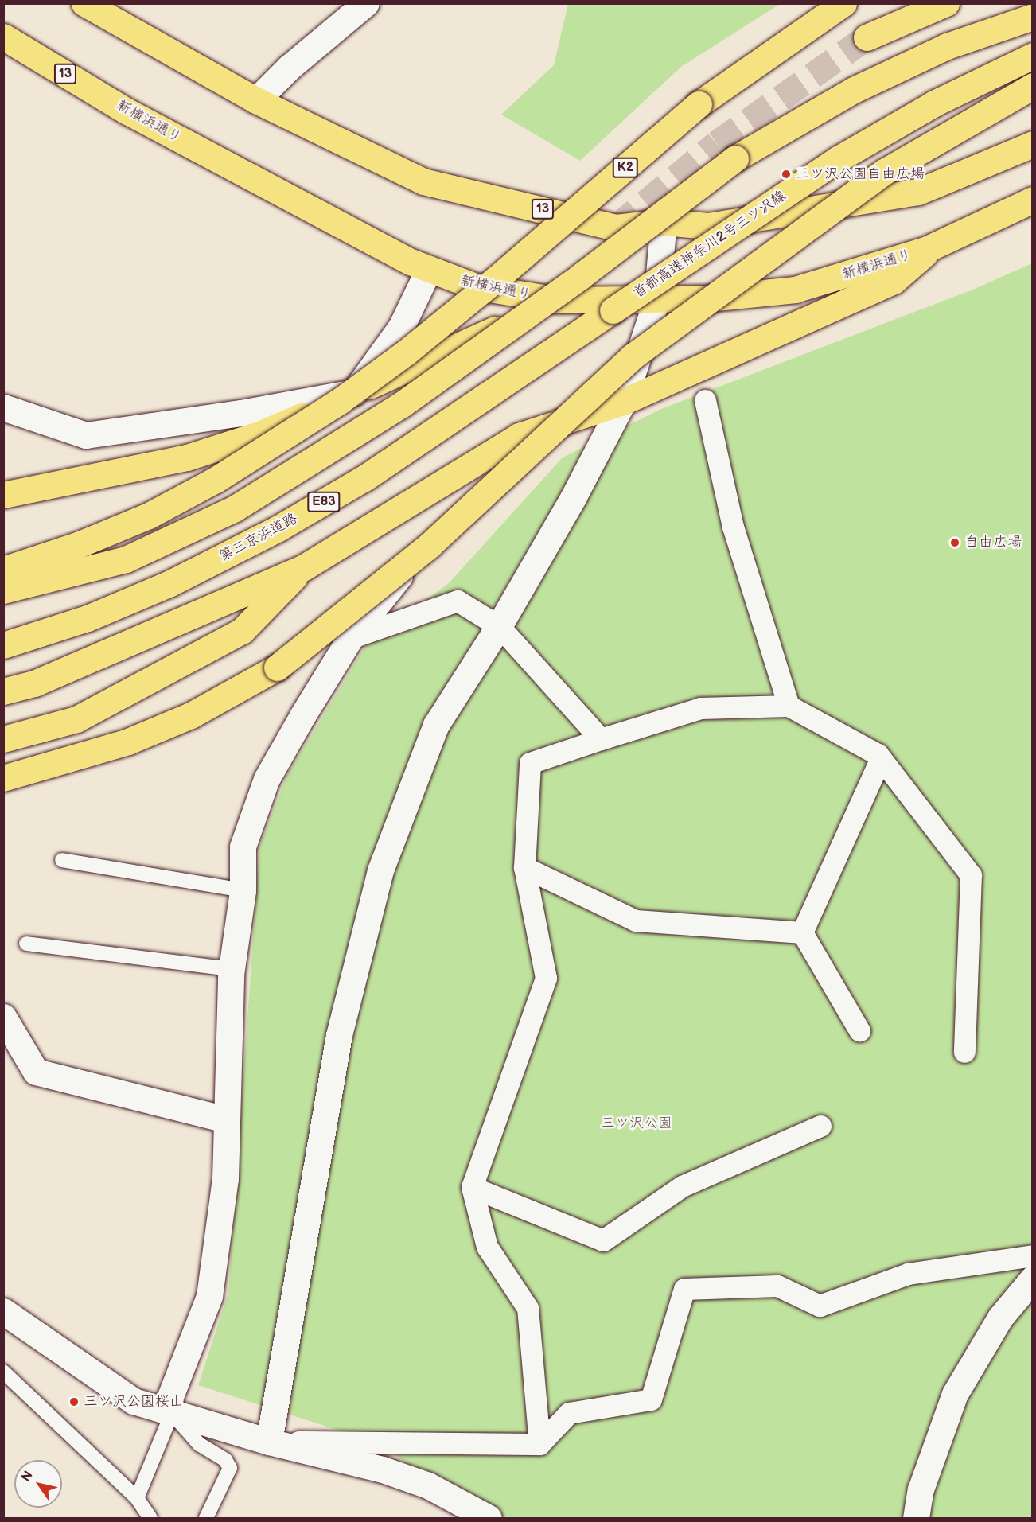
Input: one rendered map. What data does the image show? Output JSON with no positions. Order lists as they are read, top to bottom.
{
  "streets": {
    "main road": [
      "13",
      "新横浜通り",
      "K2",
      "首都高速神奈川2号三ツ沢線",
      "E83",
      "第三京浜道路"
    ]
  },
  "crossings": [
    ["首都高速神奈川2号三ツ沢線", "第三京浜道路"]
  ],
  "parks": ["三ツ沢公園"],
  "places": ["三ツ沢公園自由広場", "自由広場", "三ツ沢公園桜山"],
  "north": "top left"
}
